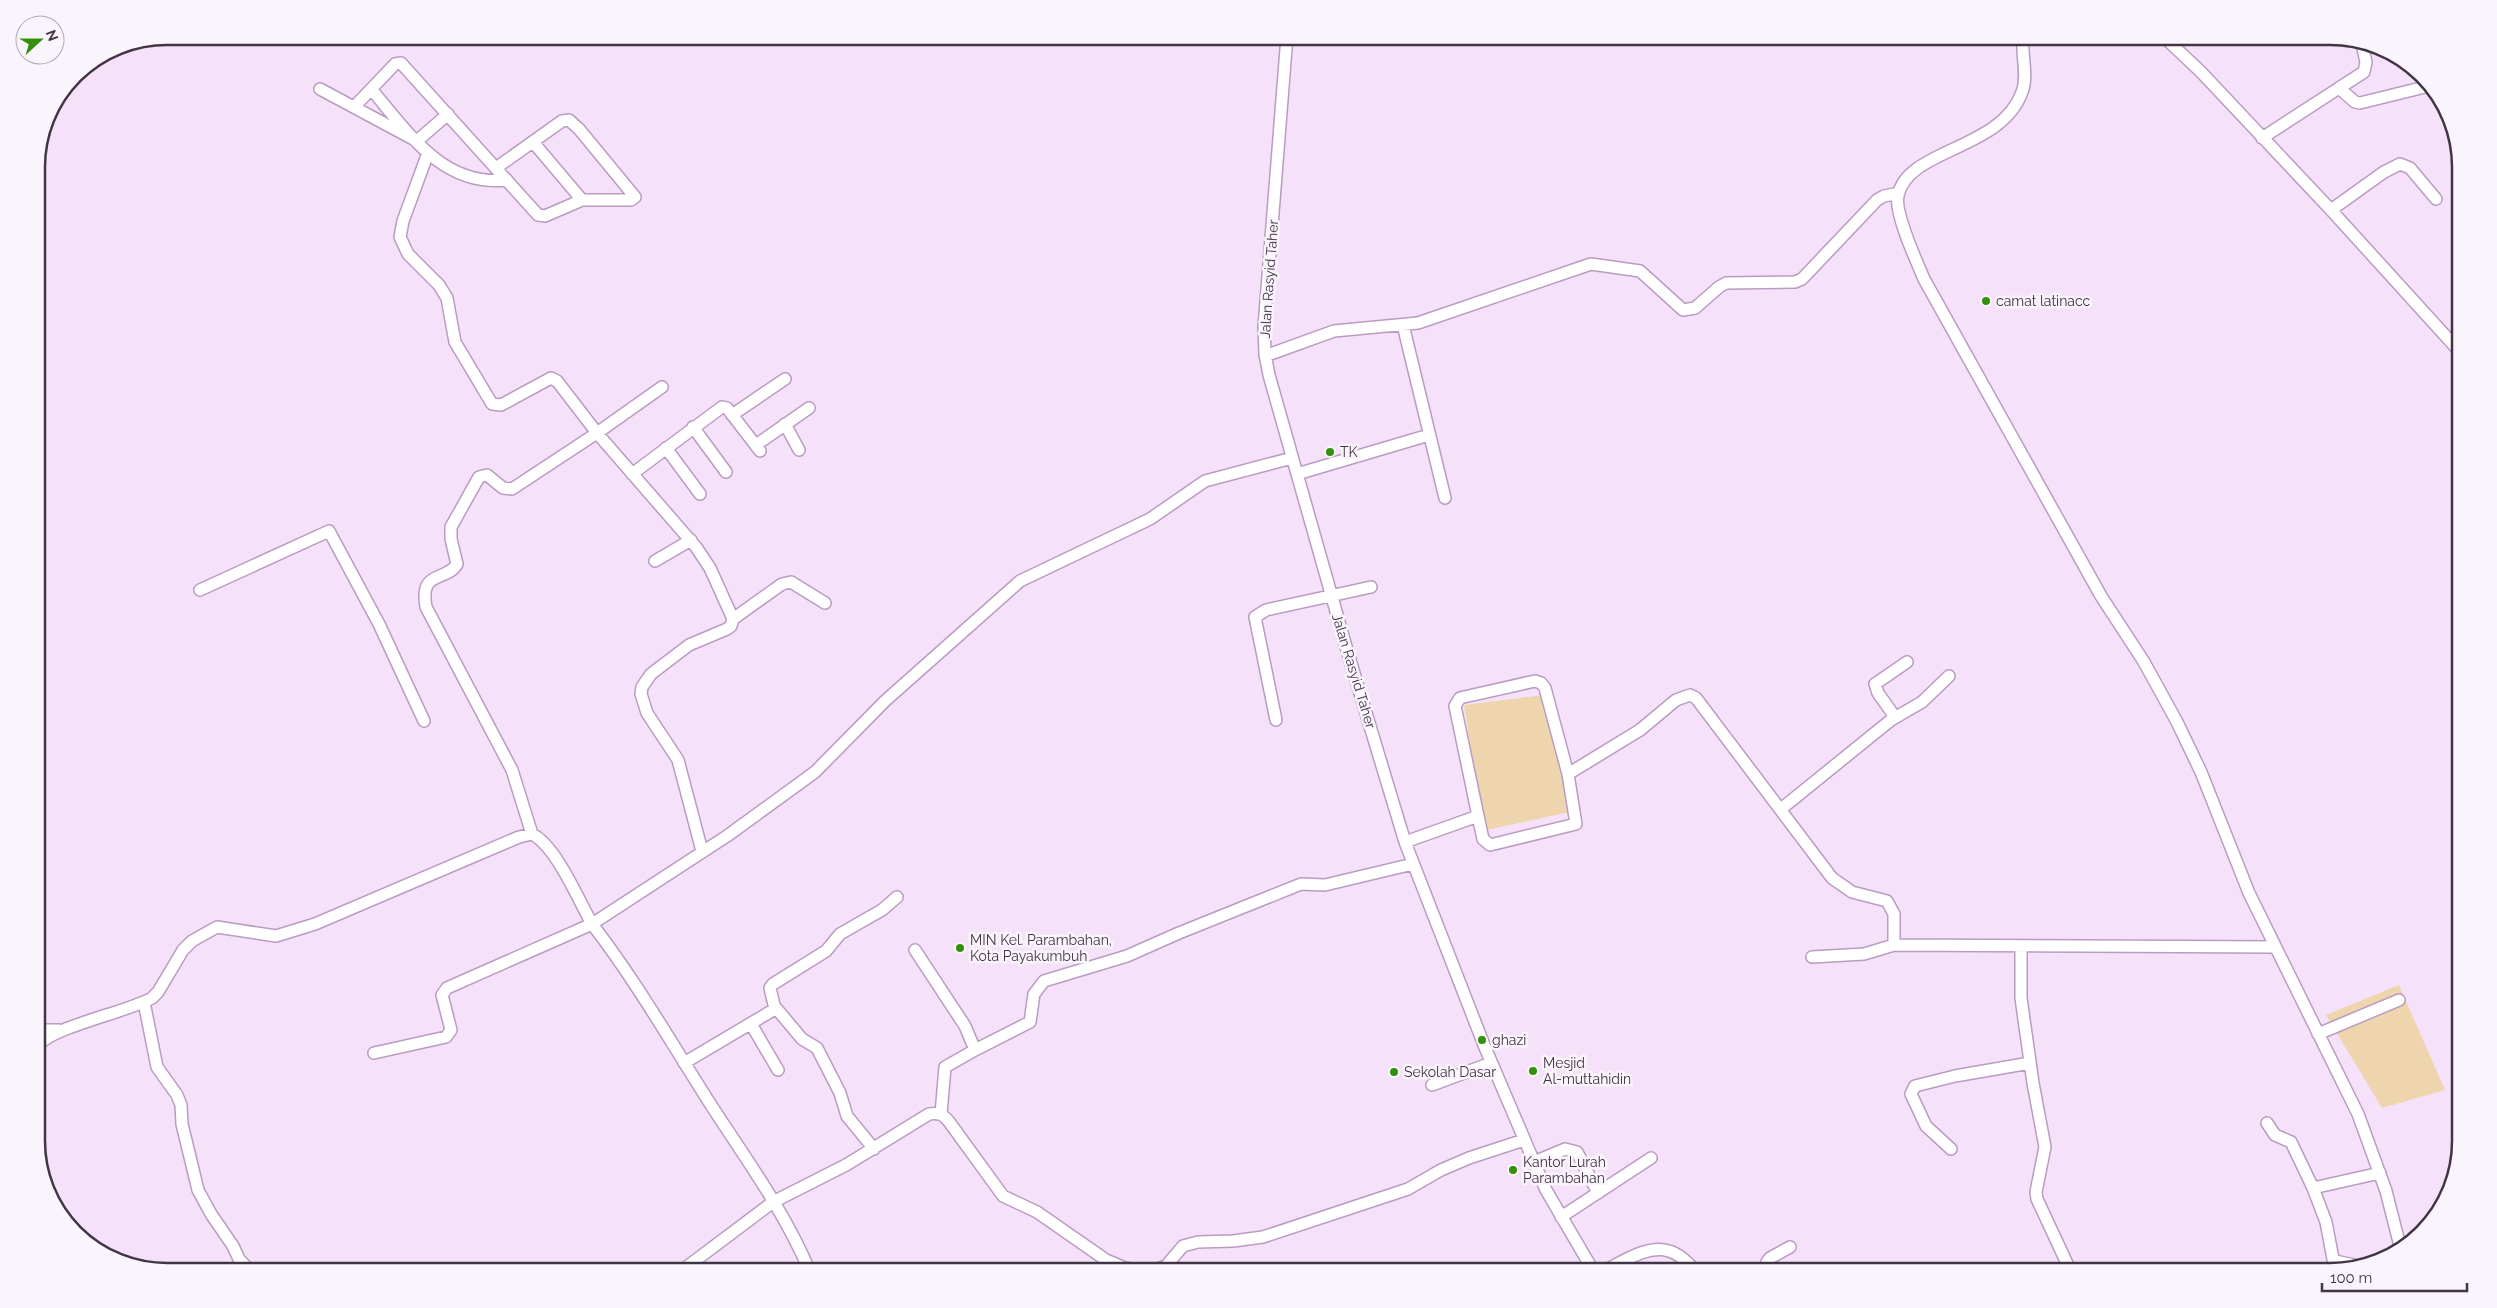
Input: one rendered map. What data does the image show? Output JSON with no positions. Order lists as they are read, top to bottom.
{
  "streets": {
    "street": ["Jalan Rasyid Taher"]
  },
  "places": [
    "camat latinacc",
    "TK",
    "MIN Kel. Parambahan, Kota Payakumbuh",
    "ghazi",
    "Mesjid Al-muttahidin",
    "Sekolah Dasar",
    "Kantor Lurah Parambahan"
  ],
  "scale_bar": "100 m",
  "north": "right"
}
